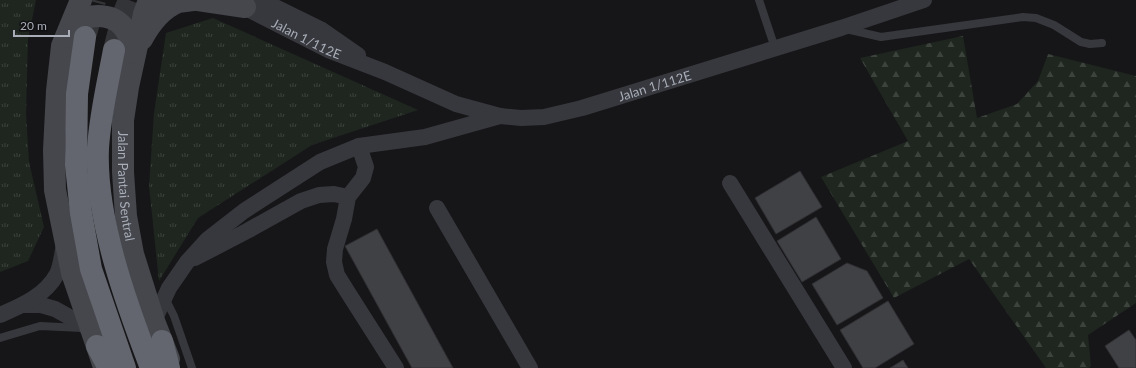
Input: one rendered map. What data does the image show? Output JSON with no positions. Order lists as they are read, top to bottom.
{
  "streets": {
    "main road": ["Jalan Pantai Sentral"],
    "street": ["Jalan 1/112E"]
  },
  "scale_bar": "20 m"
}
